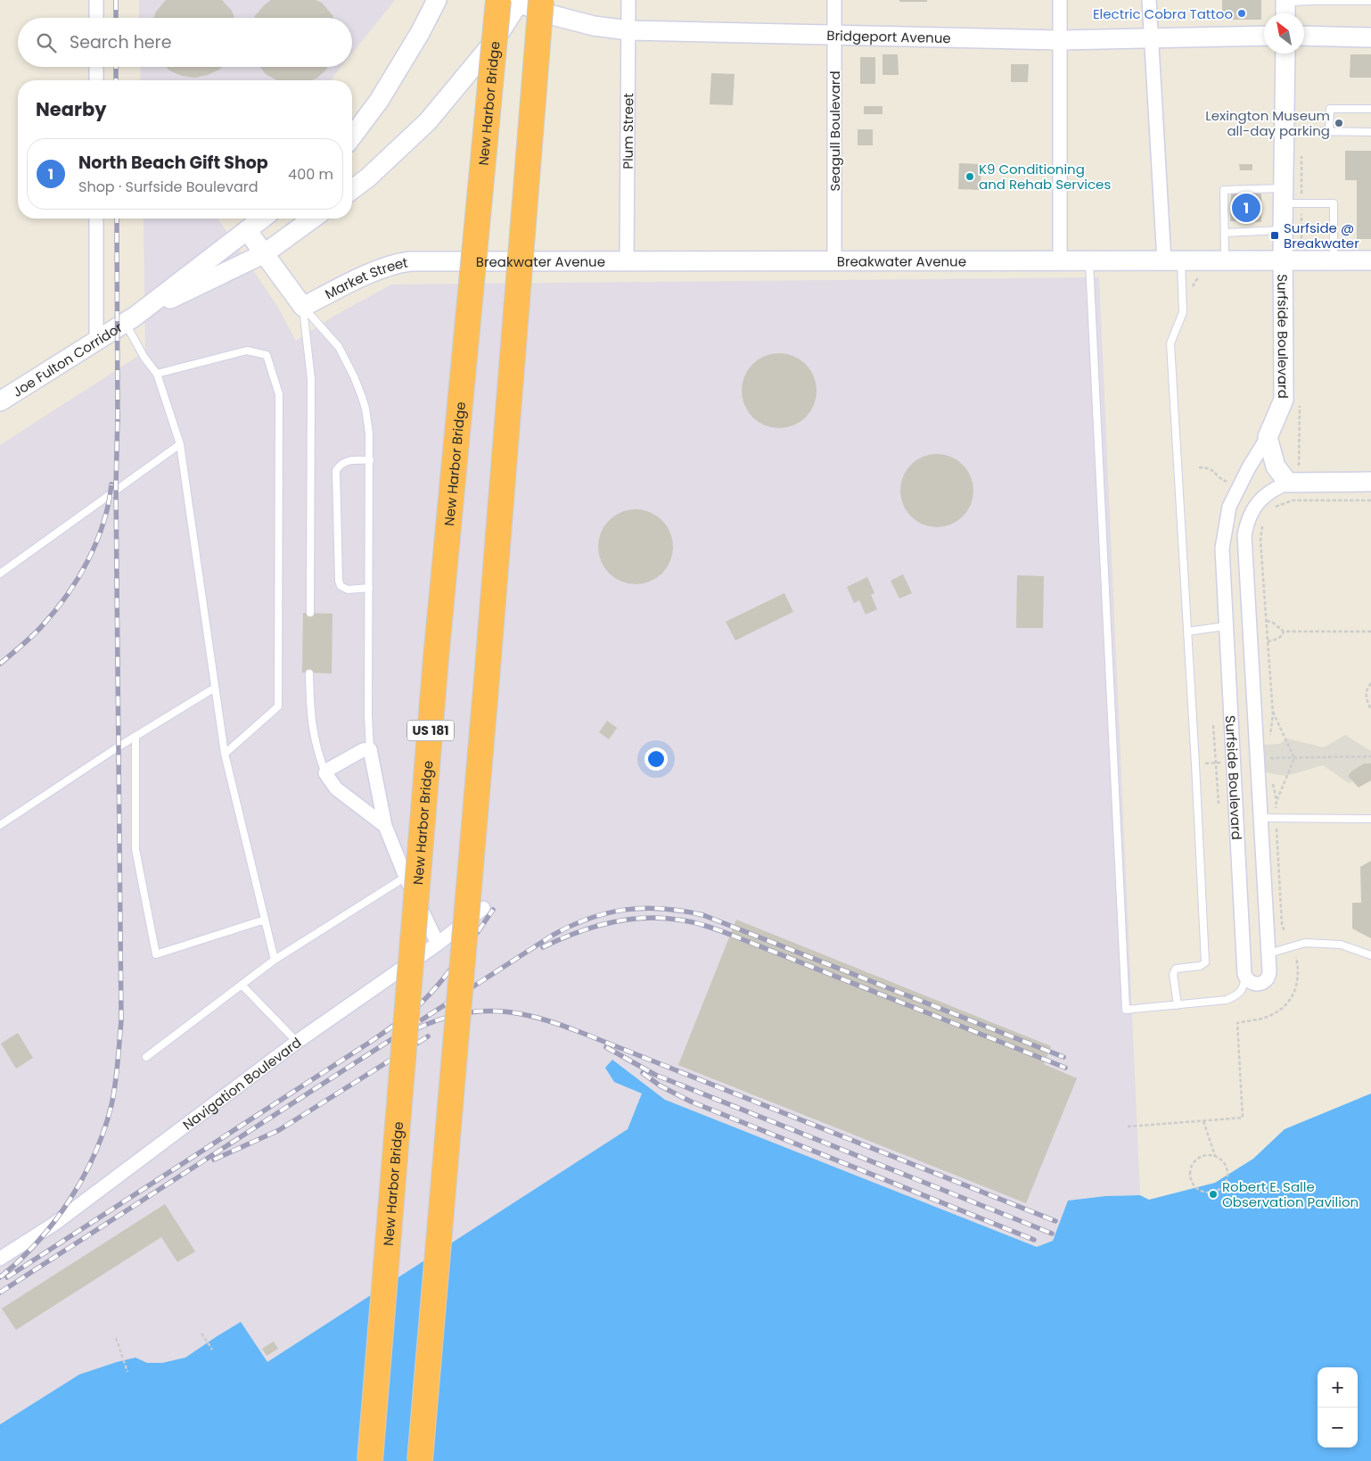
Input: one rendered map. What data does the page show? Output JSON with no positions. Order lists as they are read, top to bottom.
{
  "streets": {
    "highway": ["New Harbor Bridge", "US 181"],
    "street": [
      "Bridgeport Avenue",
      "Plum Street",
      "Seagull Boulevard",
      "Breakwater Avenue",
      "Market Street",
      "Surfside Boulevard",
      "Joe Fulton Corridor",
      "Navigation Boulevard"
    ]
  },
  "crossings": [
    ["Bridgeport Avenue", "New Harbor Bridge"],
    ["Bridgeport Avenue", "Plum Street"],
    ["Bridgeport Avenue", "Seagull Boulevard"],
    ["Plum Street", "Breakwater Avenue"],
    ["Seagull Boulevard", "Breakwater Avenue"],
    ["Breakwater Avenue", "Market Street"],
    ["Breakwater Avenue", "Surfside Boulevard"]
  ],
  "places": {
    "other": [
      "Electric Cobra Tattoo",
      "Lexington Museum all-day parking",
      "K9 Conditioning and Rehab Services",
      "Robert E. Salle Observation Pavilion"
    ],
    "transit": ["Surfside @ Breakwater"]
  },
  "north": "top left",
  "page": {
    "search": "Search here",
    "heading": "Nearby",
    "list": [
      {
        "mark": "1",
        "name": "North Beach Gift Shop",
        "note": "Shop · Surfside Boulevard",
        "value": "400 m"
      }
    ],
    "pins": "1",
    "map_buttons": ["+", "−"]
  }
}
